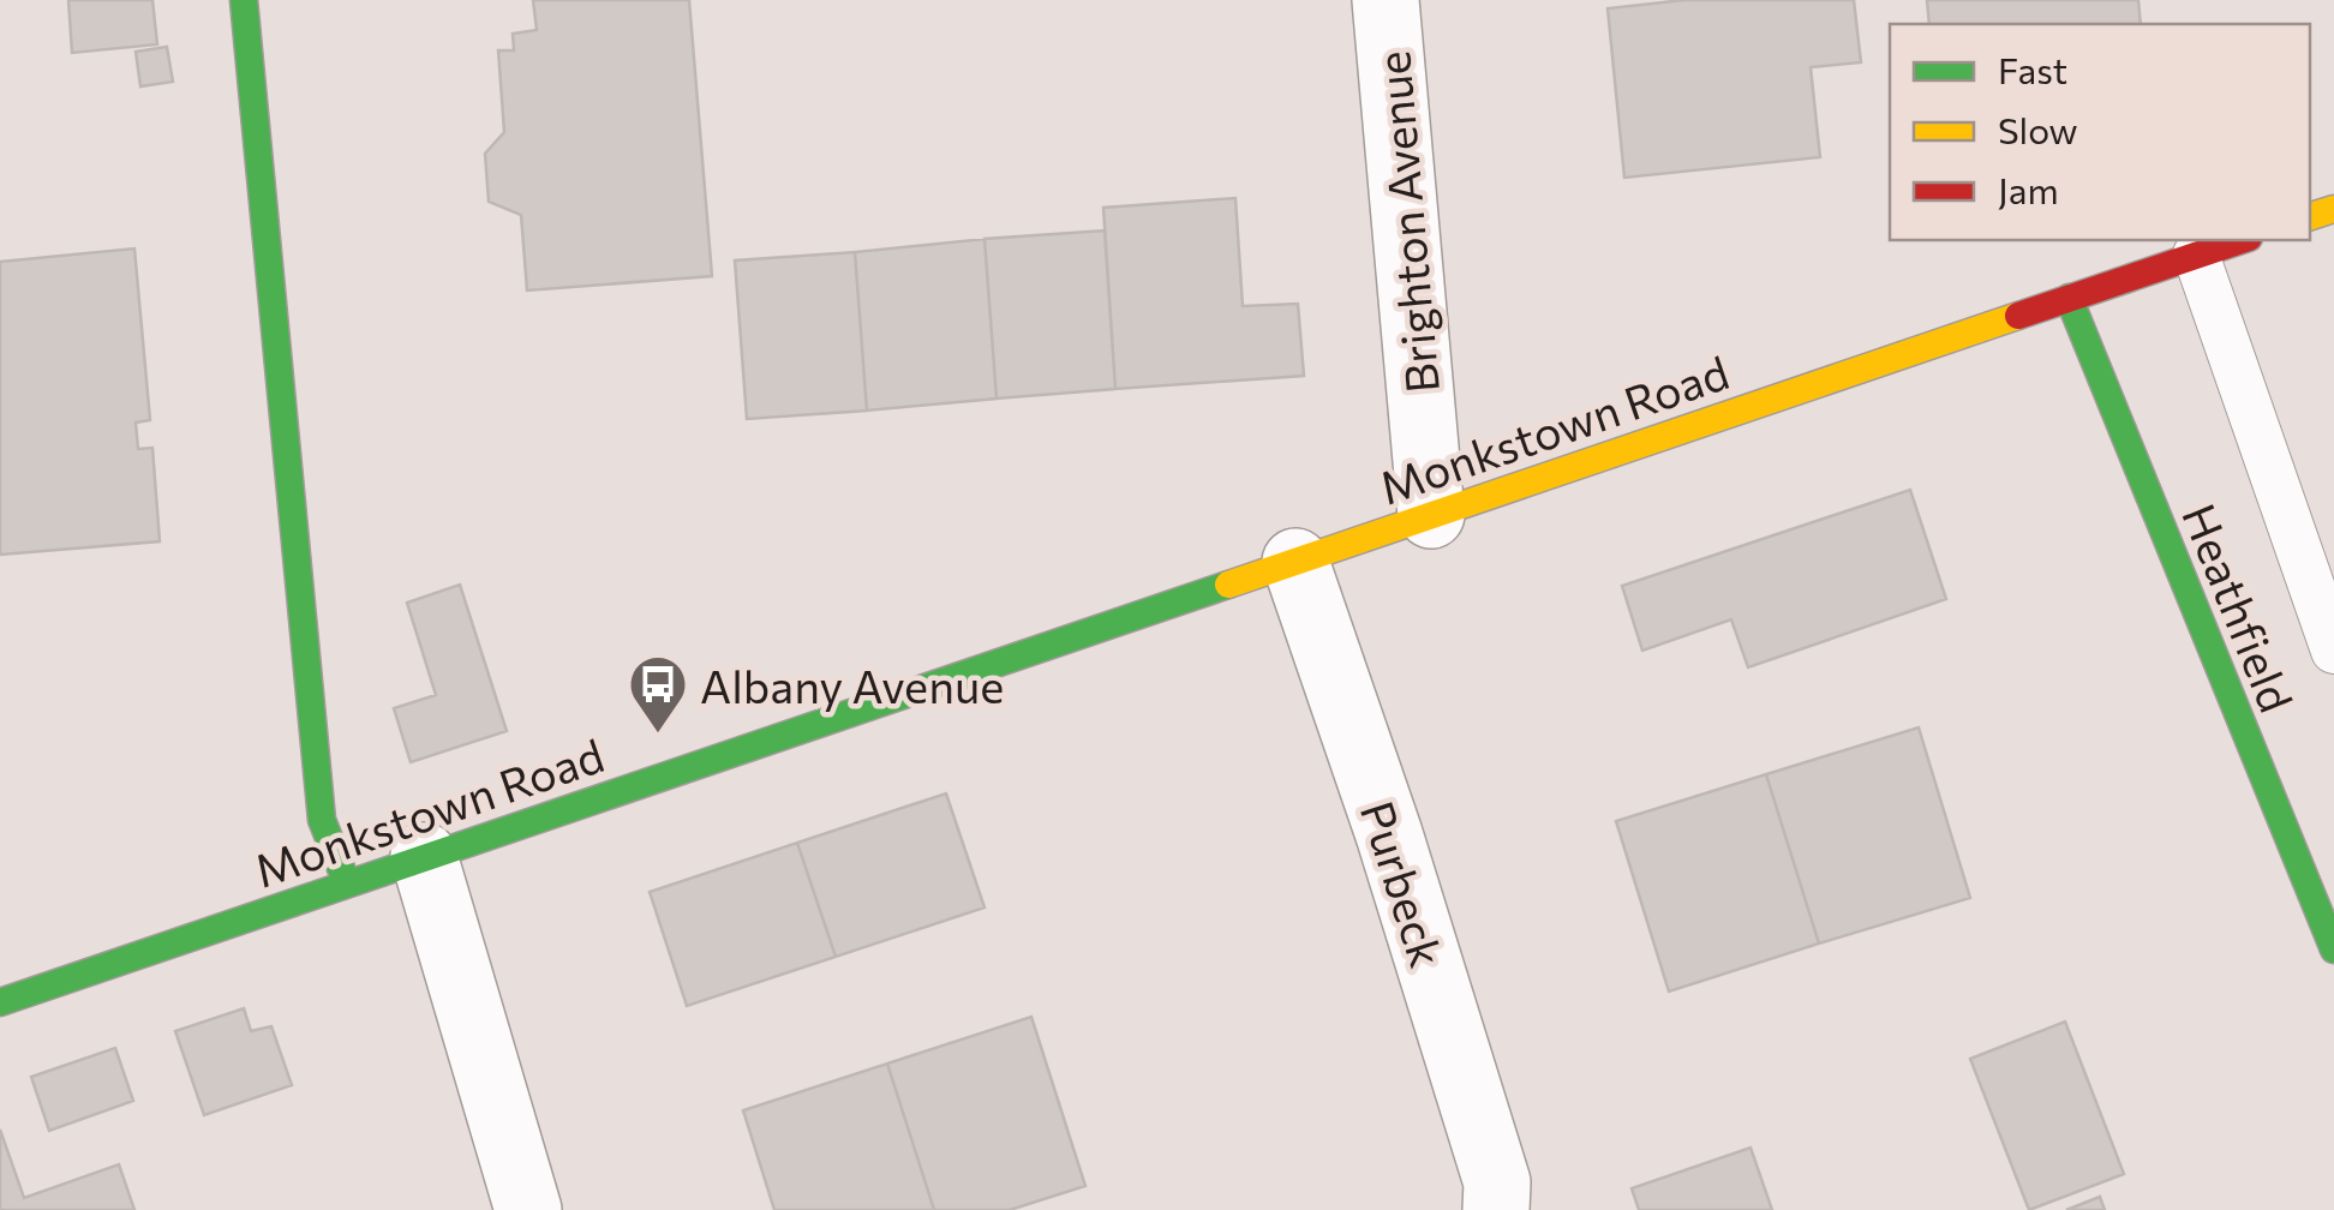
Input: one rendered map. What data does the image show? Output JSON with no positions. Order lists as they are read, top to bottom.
{
  "streets": {
    "main road": ["Monkstown Road", "Heathfield"],
    "street": ["Brighton Avenue", "Purbeck"]
  },
  "crossings": [
    ["Brighton Avenue", "Monkstown Road"],
    ["Monkstown Road", "Heathfield"],
    ["Monkstown Road", "Purbeck"]
  ],
  "places": {
    "bus stop": ["Albany Avenue"]
  },
  "legend": ["Fast", "Slow", "Jam"]
}
